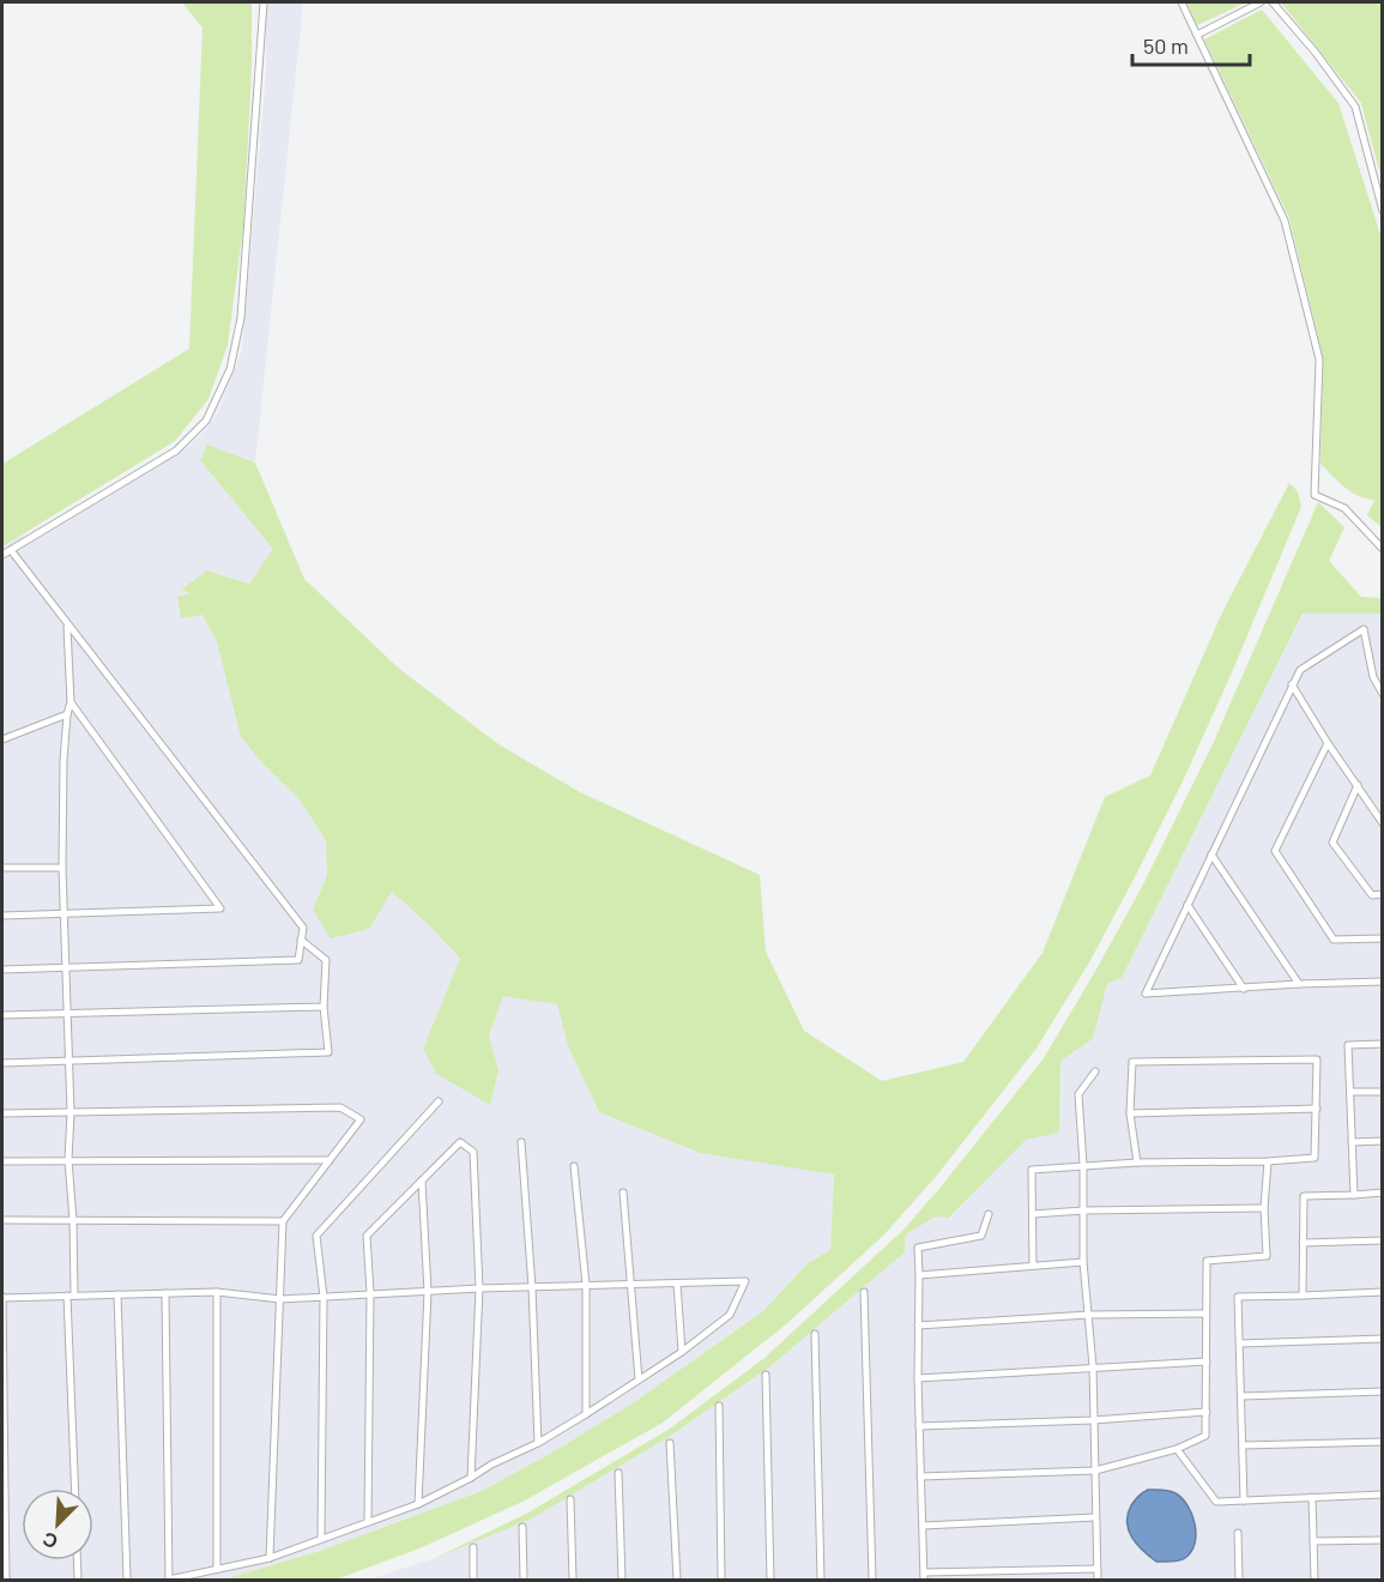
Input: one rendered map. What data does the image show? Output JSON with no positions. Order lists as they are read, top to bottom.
{
  "scale_bar": "50 m",
  "north": "bottom left"
}
